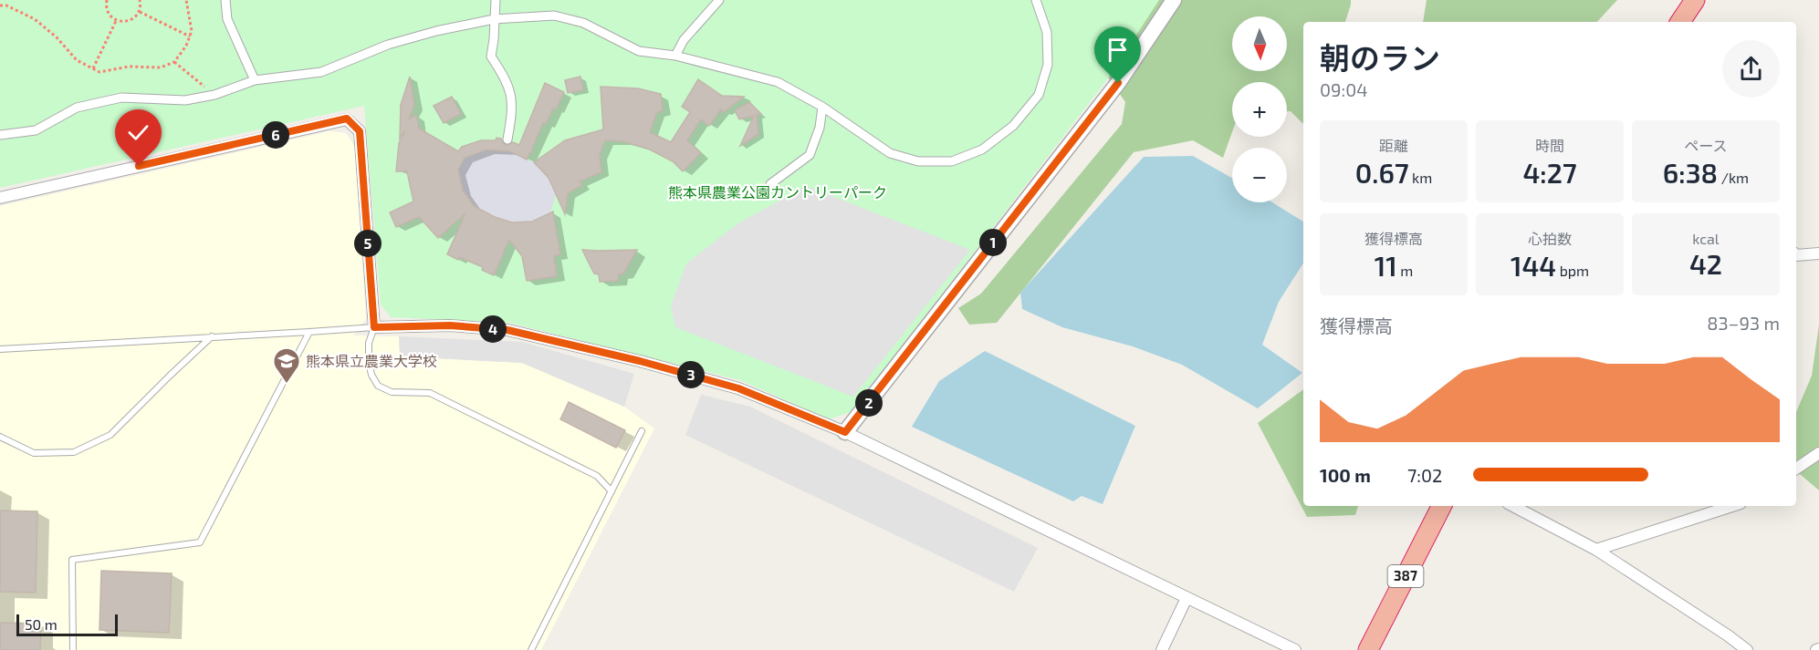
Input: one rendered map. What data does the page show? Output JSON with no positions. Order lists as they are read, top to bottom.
{
  "streets": {
    "highway": ["387"]
  },
  "parks": ["熊本県農業公園カントリーパーク"],
  "places": {
    "school or university": ["熊本県立農業大学校"]
  },
  "scale_bar": "50 m",
  "north": "bottom",
  "page": {
    "map_buttons": ["+", "−"],
    "heading": ["朝のラン", "09:04"],
    "stats": [
      ["距離", "0.67 km"],
      ["時間", "4:27"],
      ["ペース", "6:38 /km"],
      ["獲得標高", "11 m"],
      ["心拍数", "144 bpm"],
      ["kcal", "42"]
    ],
    "pins": [
      "6",
      "1",
      "5",
      "4",
      "3",
      "2"
    ],
    "chart": ["獲得標高", "83–93 m"],
    "list": [
      {
        "name": "100 m",
        "note": "7:02"
      }
    ],
    "scale": "50 m"
  }
}
